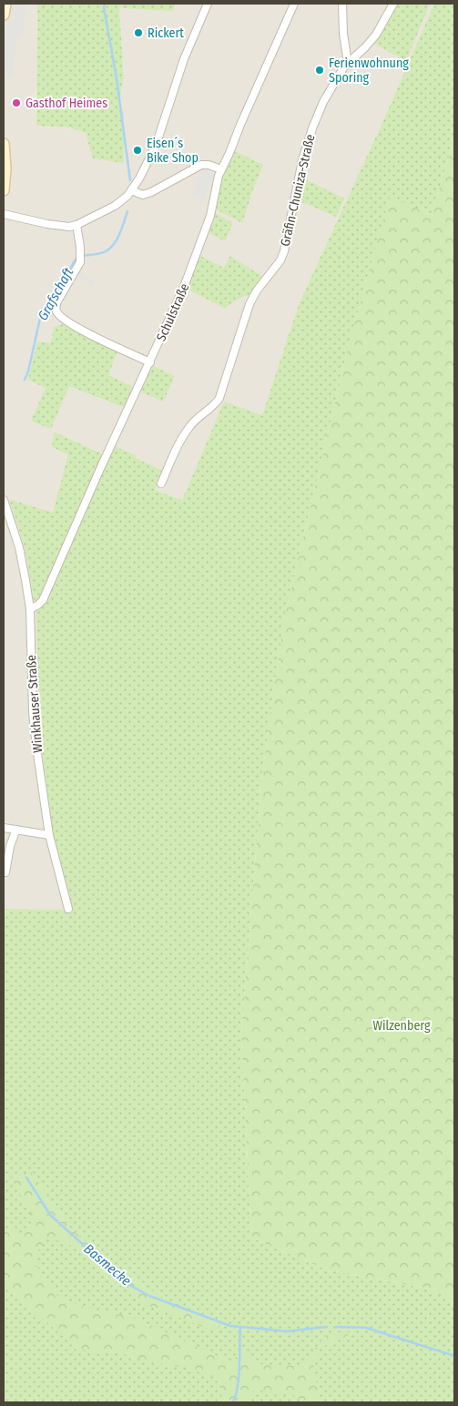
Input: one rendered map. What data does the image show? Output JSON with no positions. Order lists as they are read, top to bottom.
{
  "streets": {
    "street": ["Gräfin-Chuniza-Straße", "Schulstraße", "Winkhauser Straße"]
  },
  "crossings": [
    ["Schulstraße", "Winkhauser Straße"]
  ],
  "water": ["Grafschaft", "Basmecke"],
  "parks": ["Wilzenberg"],
  "places": [
    "Rickert",
    "Ferienwohnung Sporing",
    "Gasthof Heimes",
    "Eisen´s Bike Shop"
  ]
}
